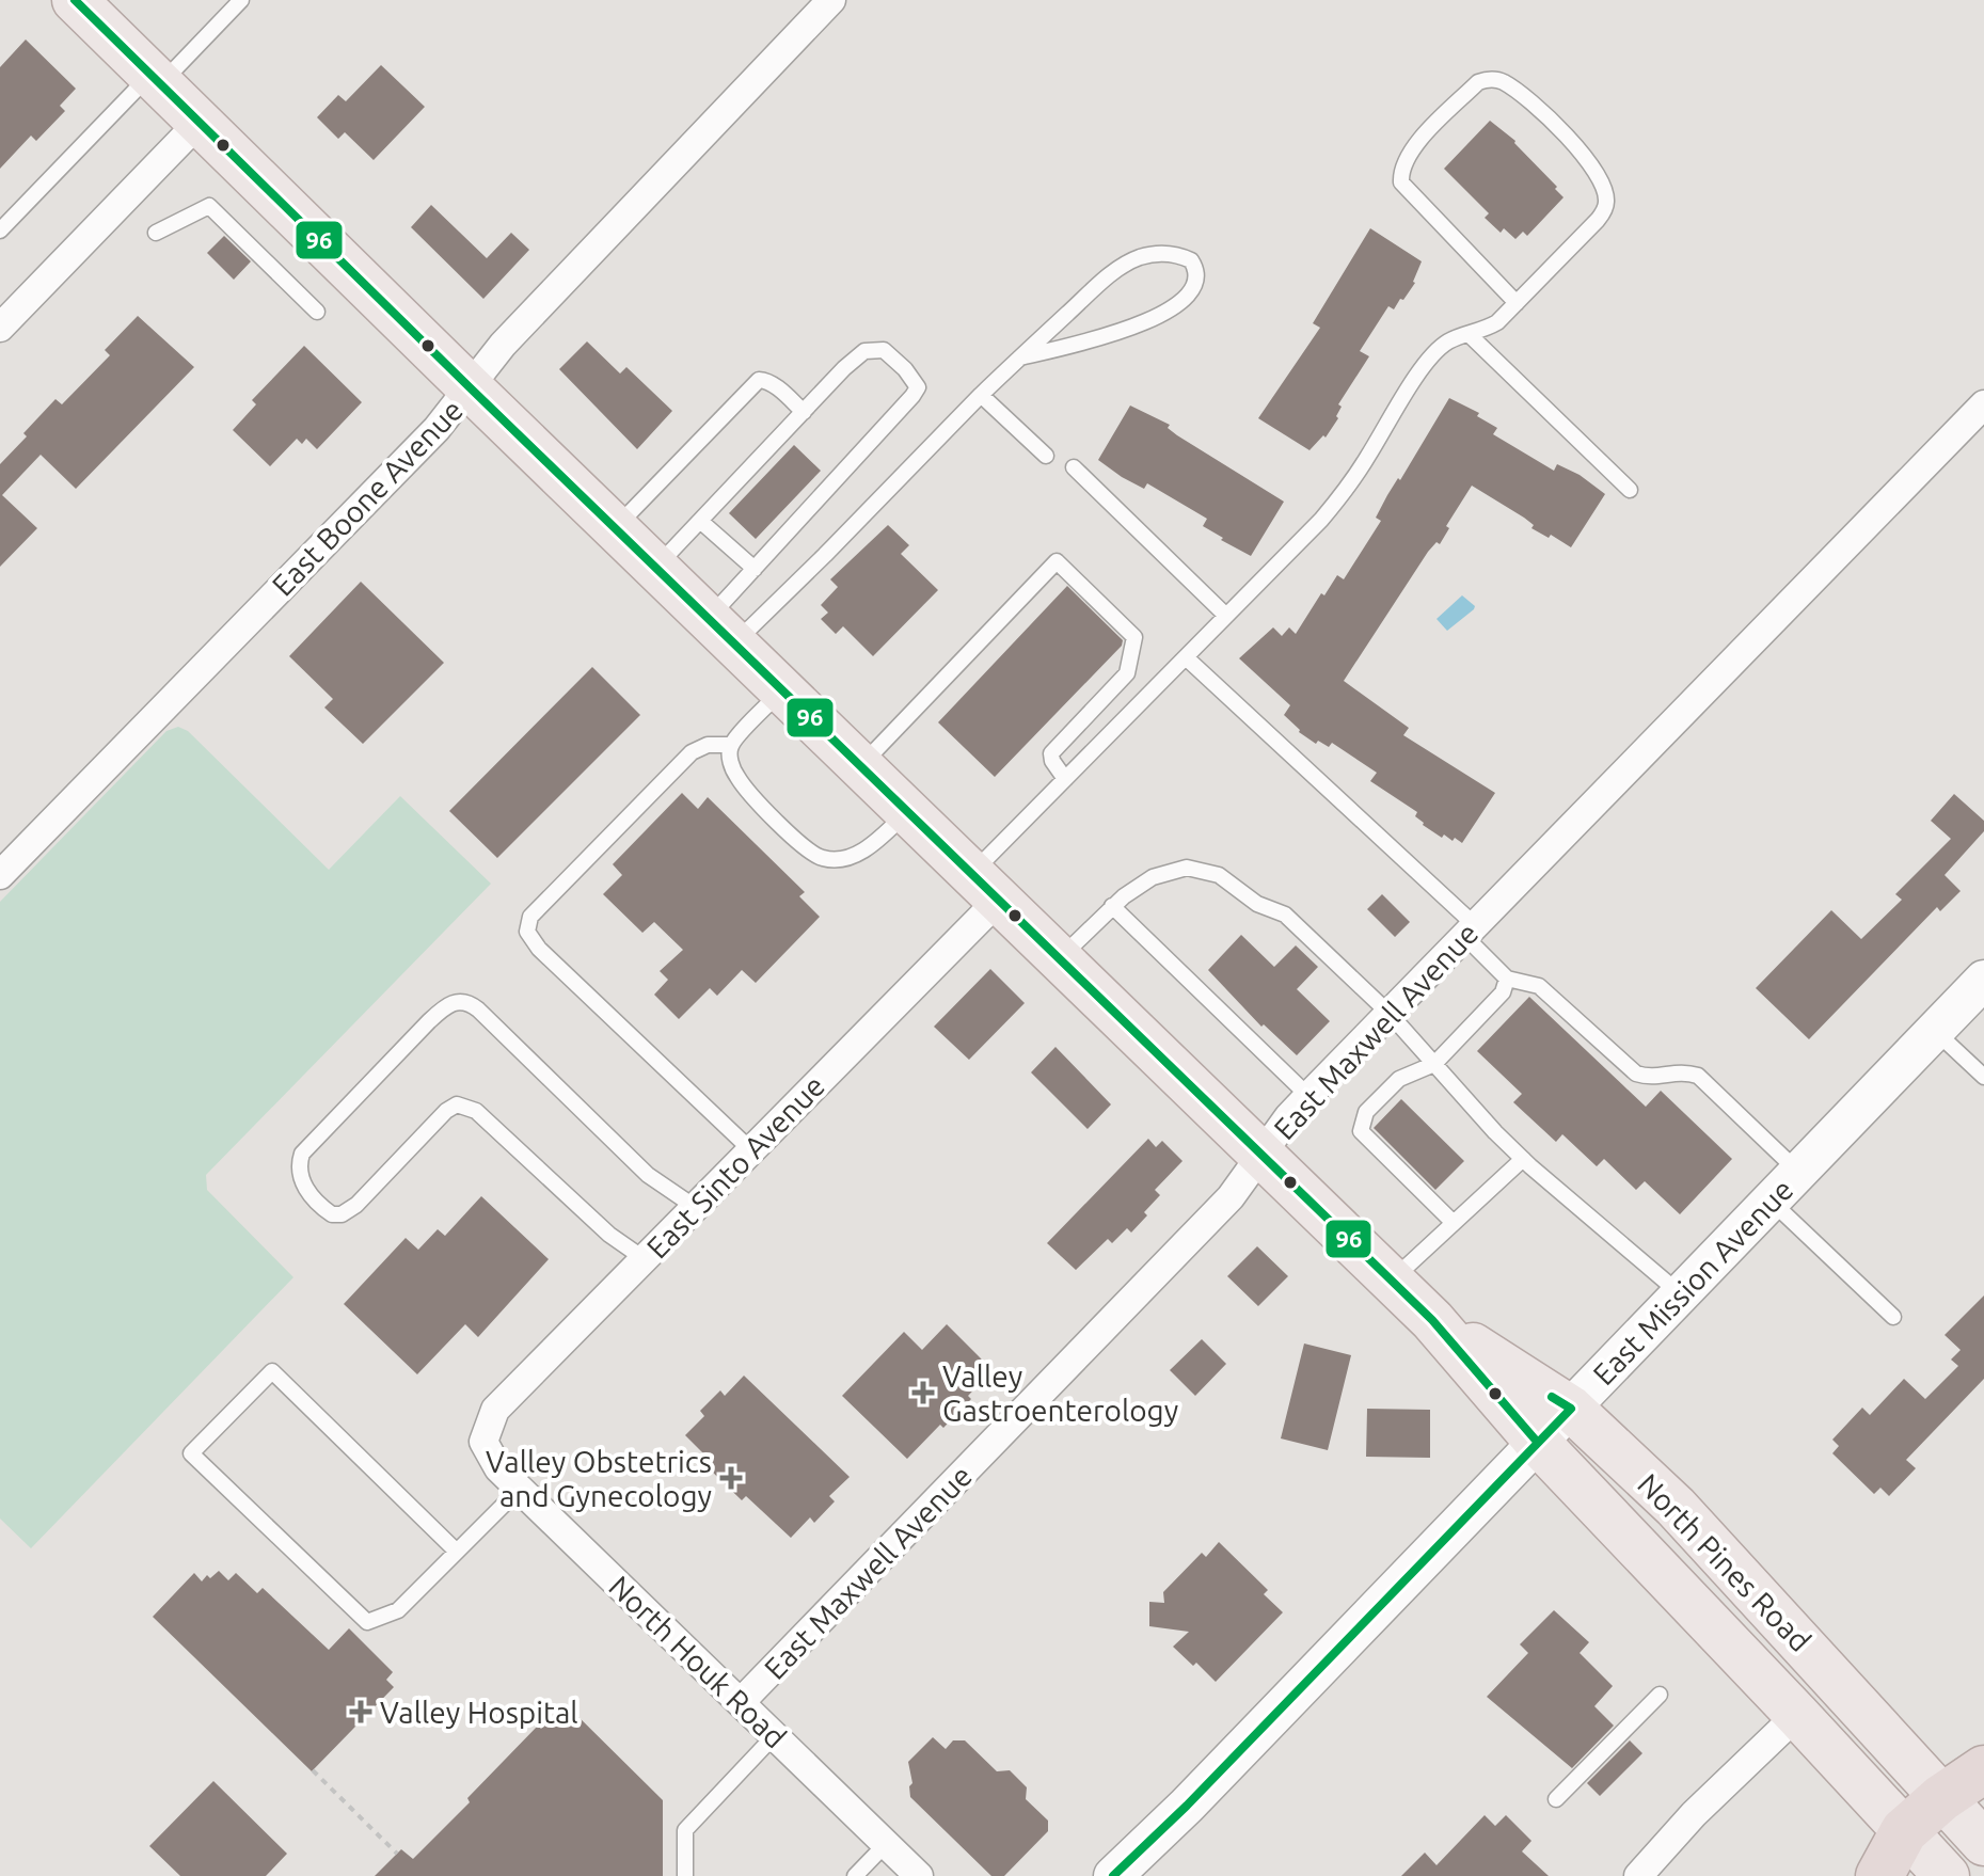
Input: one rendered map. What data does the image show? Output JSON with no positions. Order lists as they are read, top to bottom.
{
  "streets": {
    "main road": ["North Pines Road"],
    "street": [
      "East Boone Avenue",
      "East Maxwell Avenue",
      "East Sinto Avenue",
      "East Mission Avenue",
      "North Houk Road"
    ]
  },
  "crossings": [
    ["East Boone Avenue", "North Pines Road"],
    ["East Maxwell Avenue", "North Pines Road"],
    ["East Maxwell Avenue", "North Houk Road"],
    ["East Sinto Avenue", "North Pines Road"],
    ["East Sinto Avenue", "North Houk Road"],
    ["East Mission Avenue", "North Pines Road"]
  ],
  "places": {
    "health": ["Valley Gastroenterology", "Valley Obstetrics and Gynecology", "Valley Hospital"]
  },
  "lines": ["transit line 96"]
}
